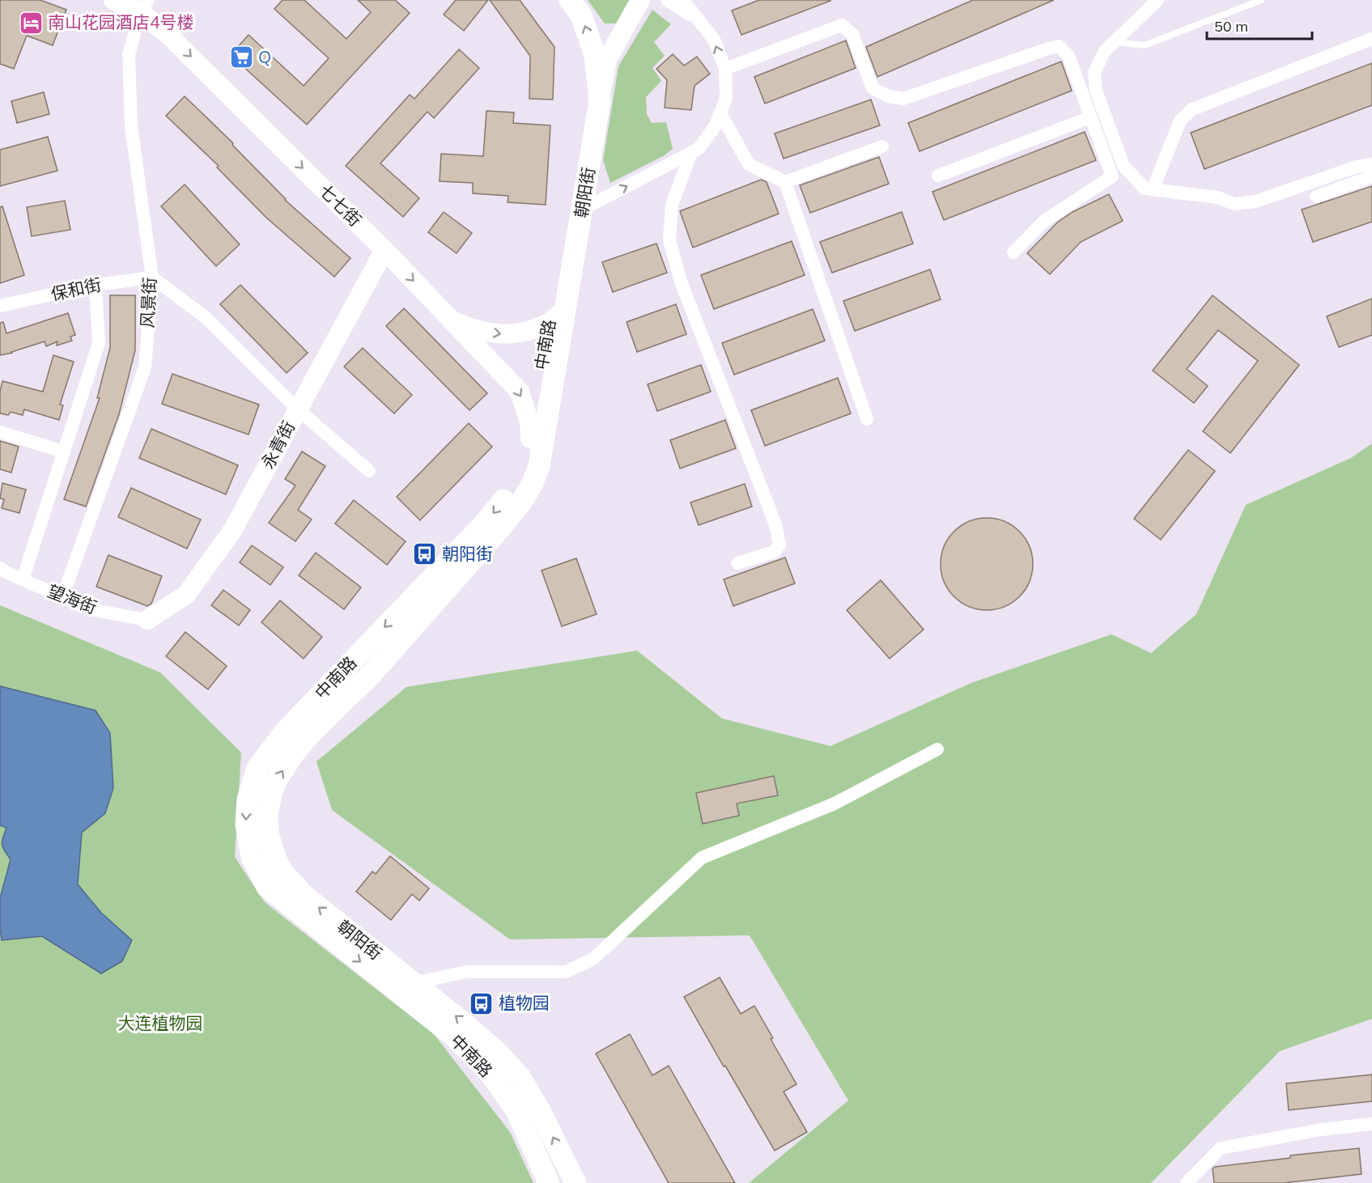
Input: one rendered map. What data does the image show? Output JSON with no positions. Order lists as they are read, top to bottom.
{
  "streets": {
    "main road": [
      "朝阳街",
      "七七街",
      "中南路",
      "永青街"
    ],
    "street": ["保和街", "风景街", "望海街"]
  },
  "crossings": [
    ["朝阳街", "中南路"],
    ["七七街", "风景街"],
    ["七七街", "中南路"],
    ["七七街", "永青街"],
    ["保和街", "风景街"],
    ["风景街", "望海街"],
    ["永青街", "望海街"]
  ],
  "one_way": ["朝阳街", "七七街"],
  "parks": ["大连植物园"],
  "places": {
    "hotel": ["南山花园酒店4号楼"],
    "supermarket": ["Q"],
    "bus stop": ["朝阳街", "植物园"]
  },
  "scale_bar": "50 m"
}
